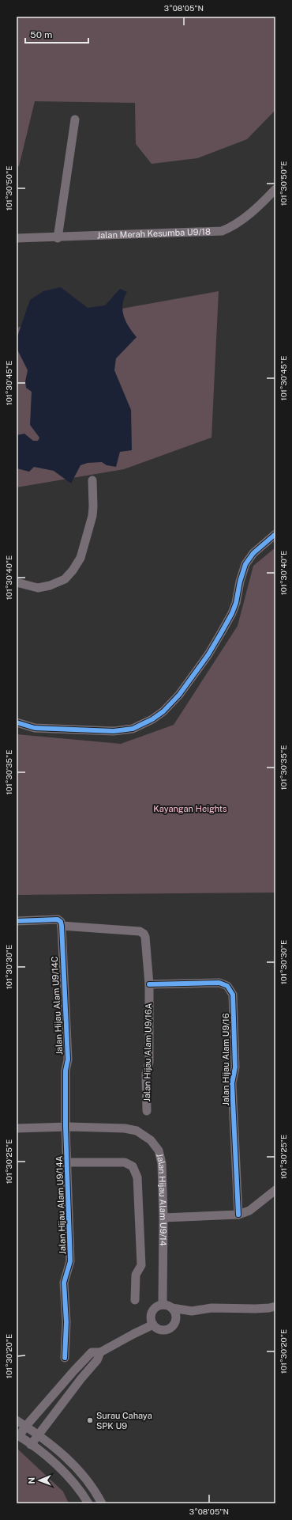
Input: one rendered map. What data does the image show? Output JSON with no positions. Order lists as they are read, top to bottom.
{
  "streets": {
    "street": [
      "Jalan Merah Kesumba U9/18",
      "Jalan Hijau Alam U9/14C",
      "Jalan Hijau Alam U9/16A",
      "Jalan Hijau Alam U9/16",
      "Jalan Hijau Alam U9/14",
      "Jalan Hijau Alam U9/14A"
    ]
  },
  "crossings": [
    ["Jalan Hijau Alam U9/14C", "Jalan Hijau Alam U9/16A"],
    ["Jalan Hijau Alam U9/14C", "Jalan Hijau Alam U9/14"],
    ["Jalan Hijau Alam U9/14C", "Jalan Hijau Alam U9/14A"],
    ["Jalan Hijau Alam U9/16A", "Jalan Hijau Alam U9/16"],
    ["Jalan Hijau Alam U9/14", "Jalan Hijau Alam U9/14A"]
  ],
  "parks": ["Kayangan Heights"],
  "places": ["Surau Cahaya SPK U9"],
  "scale_bar": "50 m",
  "north": "left",
  "coordinates": [
    "3°08'05\"N",
    "101°30'50\"E",
    "101°30'45\"E",
    "101°30'40\"E",
    "101°30'35\"E",
    "101°30'30\"E",
    "101°30'25\"E",
    "101°30'20\"E"
  ]
}
